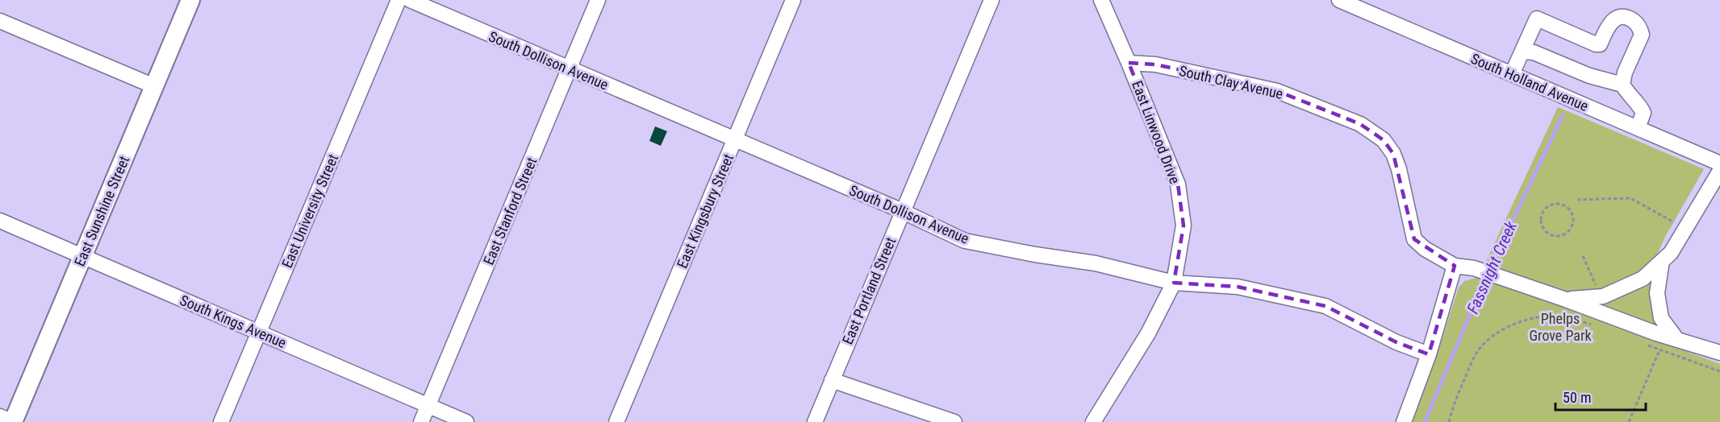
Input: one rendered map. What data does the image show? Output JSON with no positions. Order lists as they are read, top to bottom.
{
  "streets": {
    "main road": ["East Sunshine Street"],
    "street": [
      "South Dollison Avenue",
      "South Clay Avenue",
      "South Holland Avenue",
      "East Linwood Drive",
      "East University Street",
      "East Stanford Street",
      "East Kingsbury Street",
      "East Portland Street",
      "South Kings Avenue"
    ]
  },
  "crossings": [
    ["South Dollison Avenue", "East Linwood Drive"],
    ["South Dollison Avenue", "East Stanford Street"],
    ["South Dollison Avenue", "East Kingsbury Street"],
    ["South Dollison Avenue", "East Portland Street"],
    ["South Clay Avenue", "East Linwood Drive"],
    ["East Sunshine Street", "South Kings Avenue"],
    ["East University Street", "South Kings Avenue"],
    ["East Stanford Street", "South Kings Avenue"]
  ],
  "water": ["Fassnight Creek"],
  "parks": ["Phelps Grove Park"],
  "scale_bar": "50 m"
}
